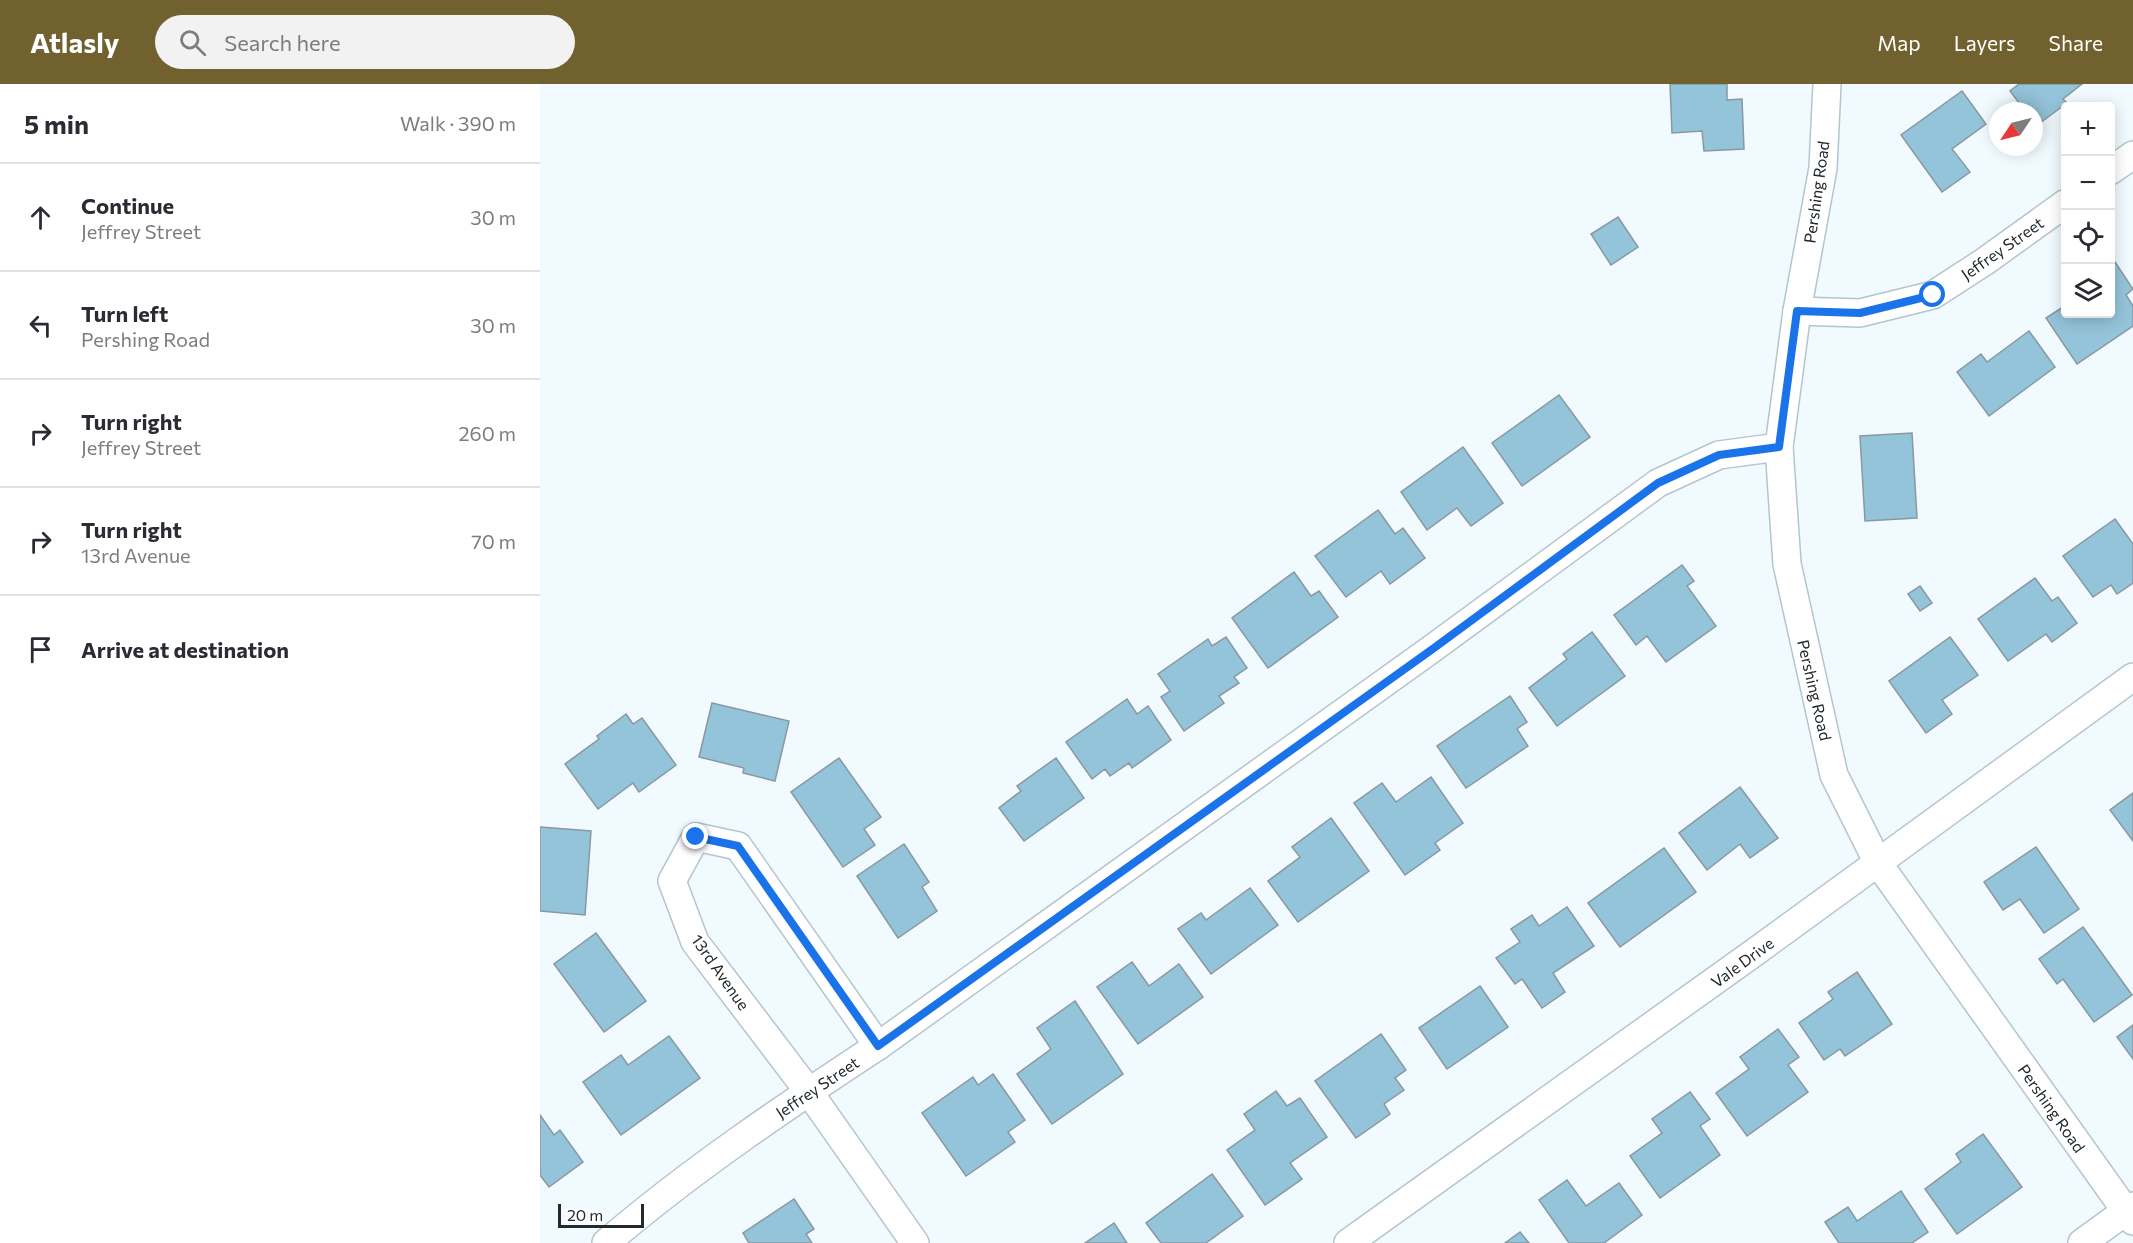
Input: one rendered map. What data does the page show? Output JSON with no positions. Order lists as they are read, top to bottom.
{
  "streets": {
    "street": [
      "Pershing Road",
      "Jeffrey Street",
      "Vale Drive",
      "13rd Avenue"
    ]
  },
  "crossings": [
    ["Pershing Road", "Jeffrey Street"],
    ["Pershing Road", "Vale Drive"],
    ["Jeffrey Street", "13rd Avenue"]
  ],
  "scale_bar": "20 m",
  "north": "bottom left",
  "page": {
    "header": "Atlasly",
    "search": "Search here",
    "nav": ["Map", "Layers", "Share"],
    "heading": ["5 min", "Walk · 390 m"],
    "map_buttons": ["+", "−"],
    "list": [
      ["Continue", "Jeffrey Street", "30 m"],
      ["Turn left", "Pershing Road", "30 m"],
      ["Turn right", "Jeffrey Street", "260 m"],
      ["Turn right", "13rd Avenue", "70 m"],
      "Arrive at destination"
    ],
    "scale": "20 m"
  }
}
